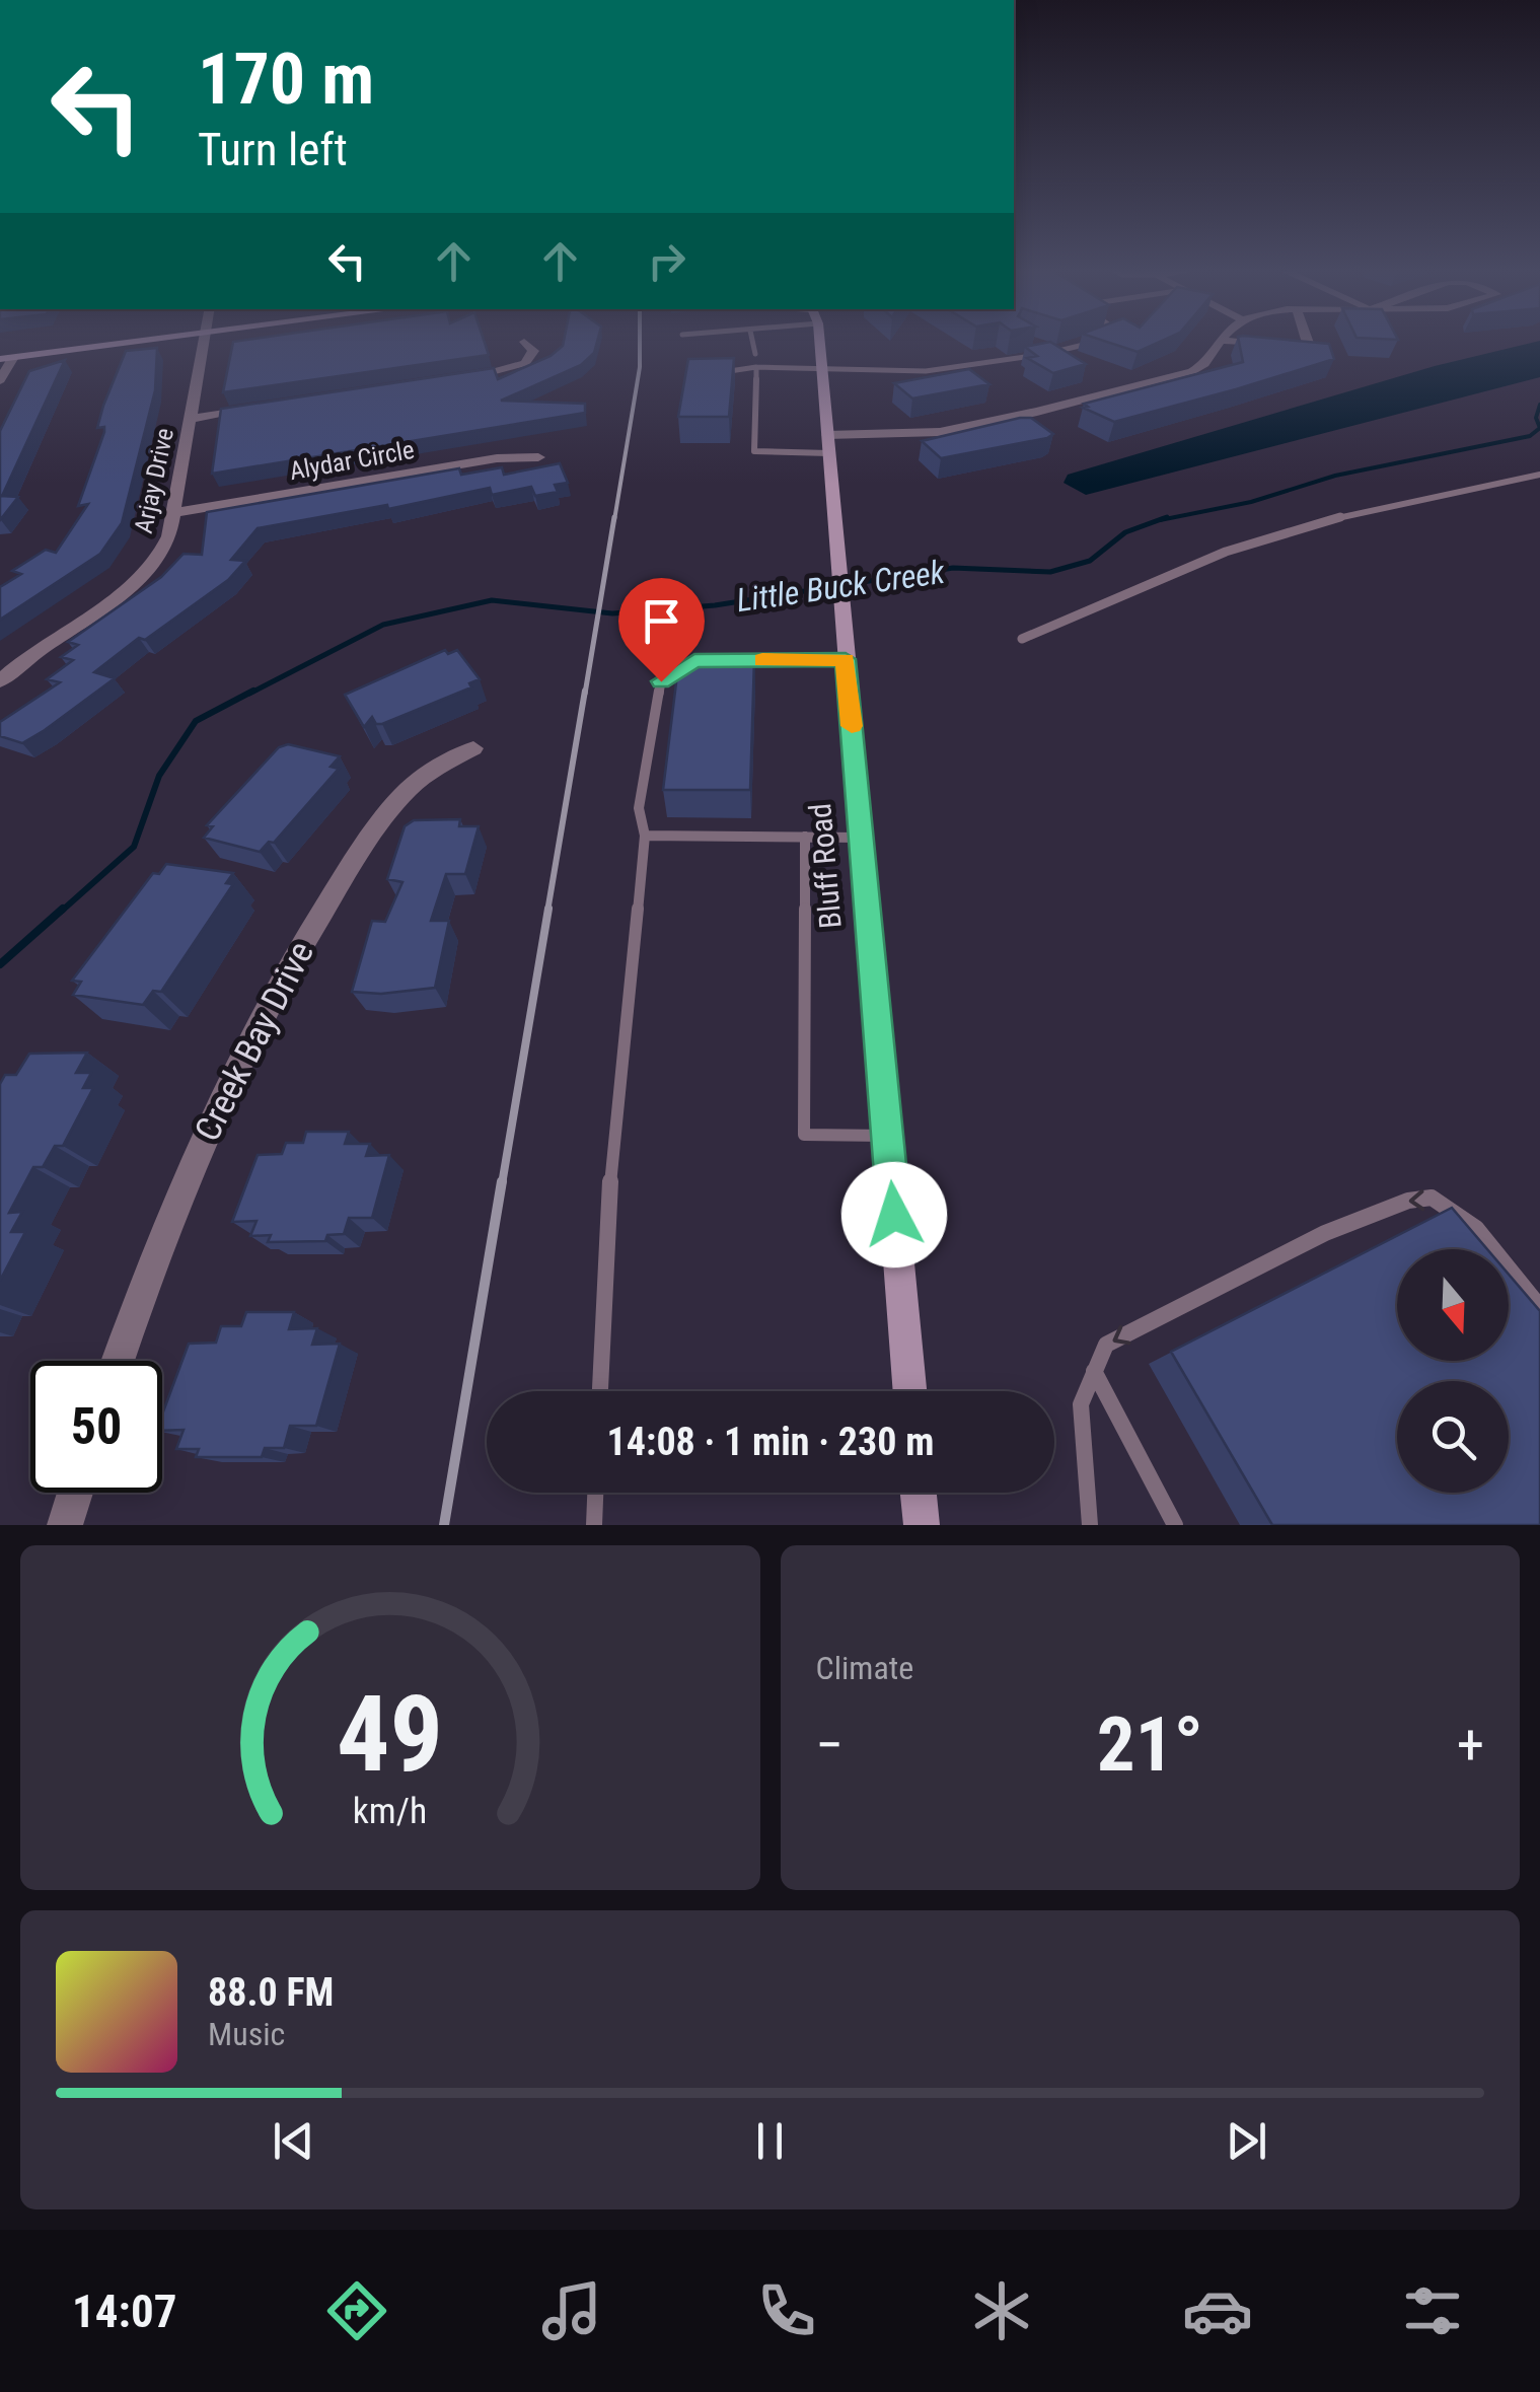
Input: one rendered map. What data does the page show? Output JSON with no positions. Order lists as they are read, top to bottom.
{
  "streets": {
    "main road": ["Bluff Road"],
    "street": ["Alydar Circle", "Arjay Drive", "Creek Bay Drive"]
  },
  "crossings": [
    ["Alydar Circle", "Arjay Drive"]
  ],
  "water": ["Little Buck Creek"],
  "north": "bottom",
  "page": {
    "turn": ["170 m", "Turn left"],
    "limit": "50",
    "trip": "14:08 · 1 min · 230 m",
    "tile": "Climate",
    "heat": ["−", "21°", "+"],
    "song": ["88.0 FM", "Music"],
    "tabs": "14:07",
    "gauge": ["49", "km/h"]
  }
}
